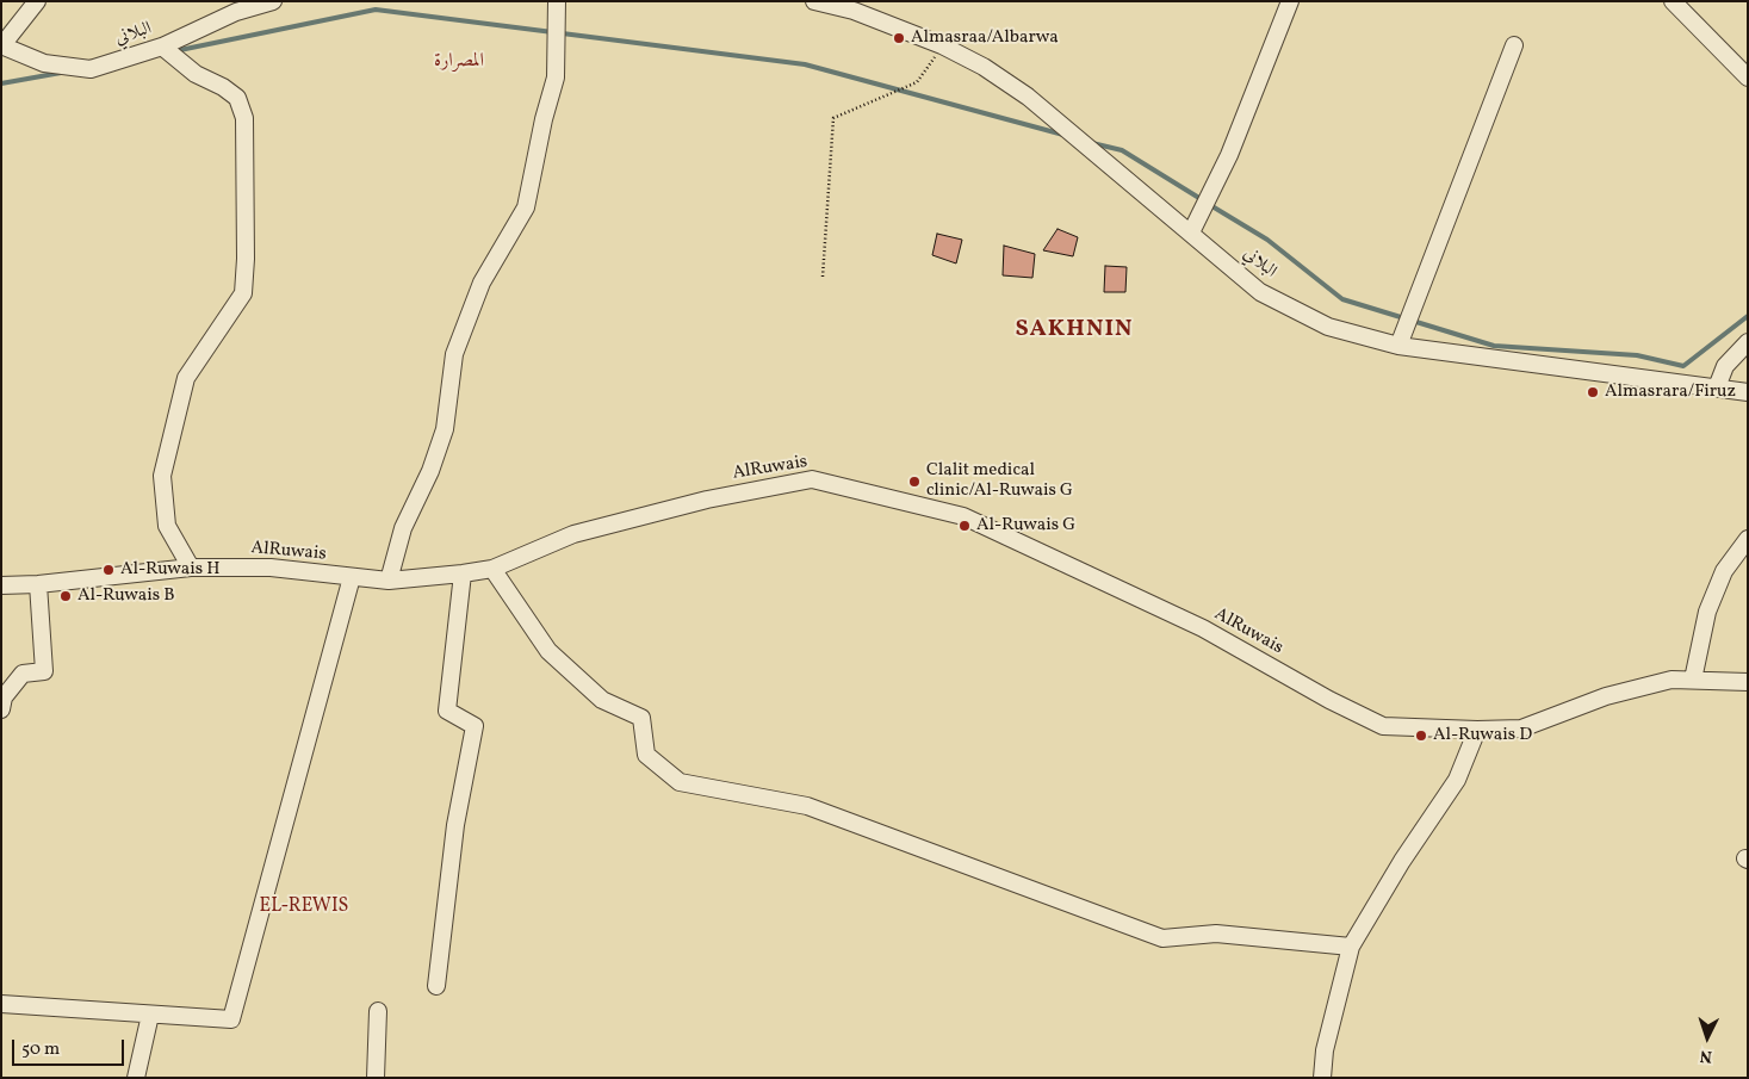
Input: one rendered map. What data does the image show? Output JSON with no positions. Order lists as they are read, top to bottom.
{
  "streets": {
    "street": ["البلاني", "AlRuwais"]
  },
  "districts": ["المصرارة", "SAKHNIN", "EL-REWIS"],
  "places": [
    "Almasraa/Albarwa",
    "Almasrara/Firuz",
    "Clalit medical clinic/Al-Ruwais G",
    "Al-Ruwais G",
    "Al-Ruwais H",
    "Al-Ruwais B",
    "Al-Ruwais D"
  ],
  "scale_bar": "50 m",
  "north": "bottom"
}
